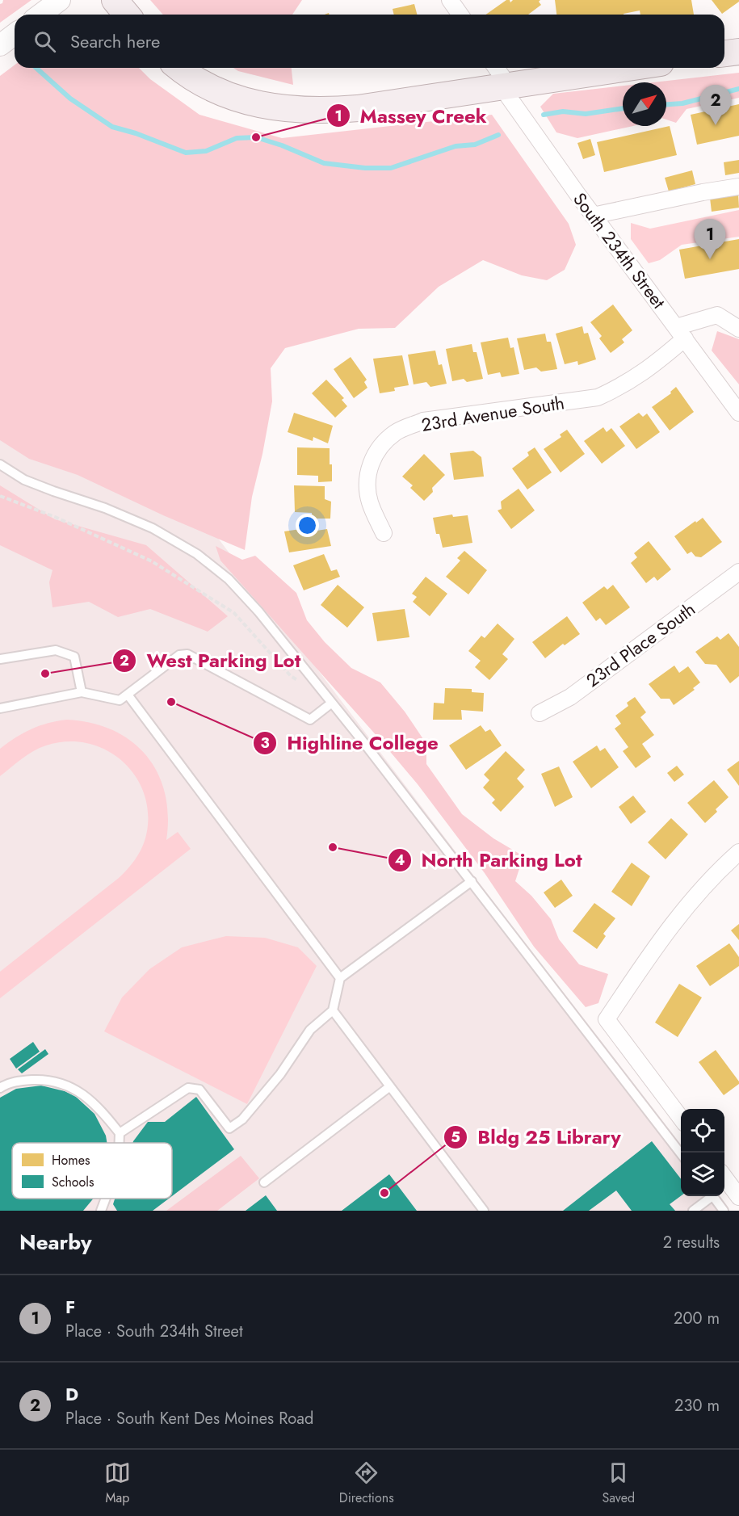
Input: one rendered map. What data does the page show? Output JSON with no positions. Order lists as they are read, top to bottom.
{
  "streets": {
    "street": ["South 234th Street", "23rd Avenue South", "23rd Place South"]
  },
  "crossings": [
    ["South 234th Street", "23rd Avenue South"]
  ],
  "places": [
    "Massey Creek",
    "West Parking Lot",
    "Highline College",
    "North Parking Lot",
    "Bldg 25 Library"
  ],
  "legend": ["Homes", "Schools"],
  "north": "top right",
  "page": {
    "search": "Search here",
    "pins": ["2", "1"],
    "heading": ["Nearby", "2 results"],
    "list": [
      {
        "mark": "1",
        "name": "F",
        "note": "Place · South 234th Street",
        "value": "200 m"
      },
      {
        "mark": "2",
        "name": "D",
        "note": "Place · South Kent Des Moines Road",
        "value": "230 m"
      }
    ],
    "nav": ["Map", "Directions", "Saved"]
  }
}
